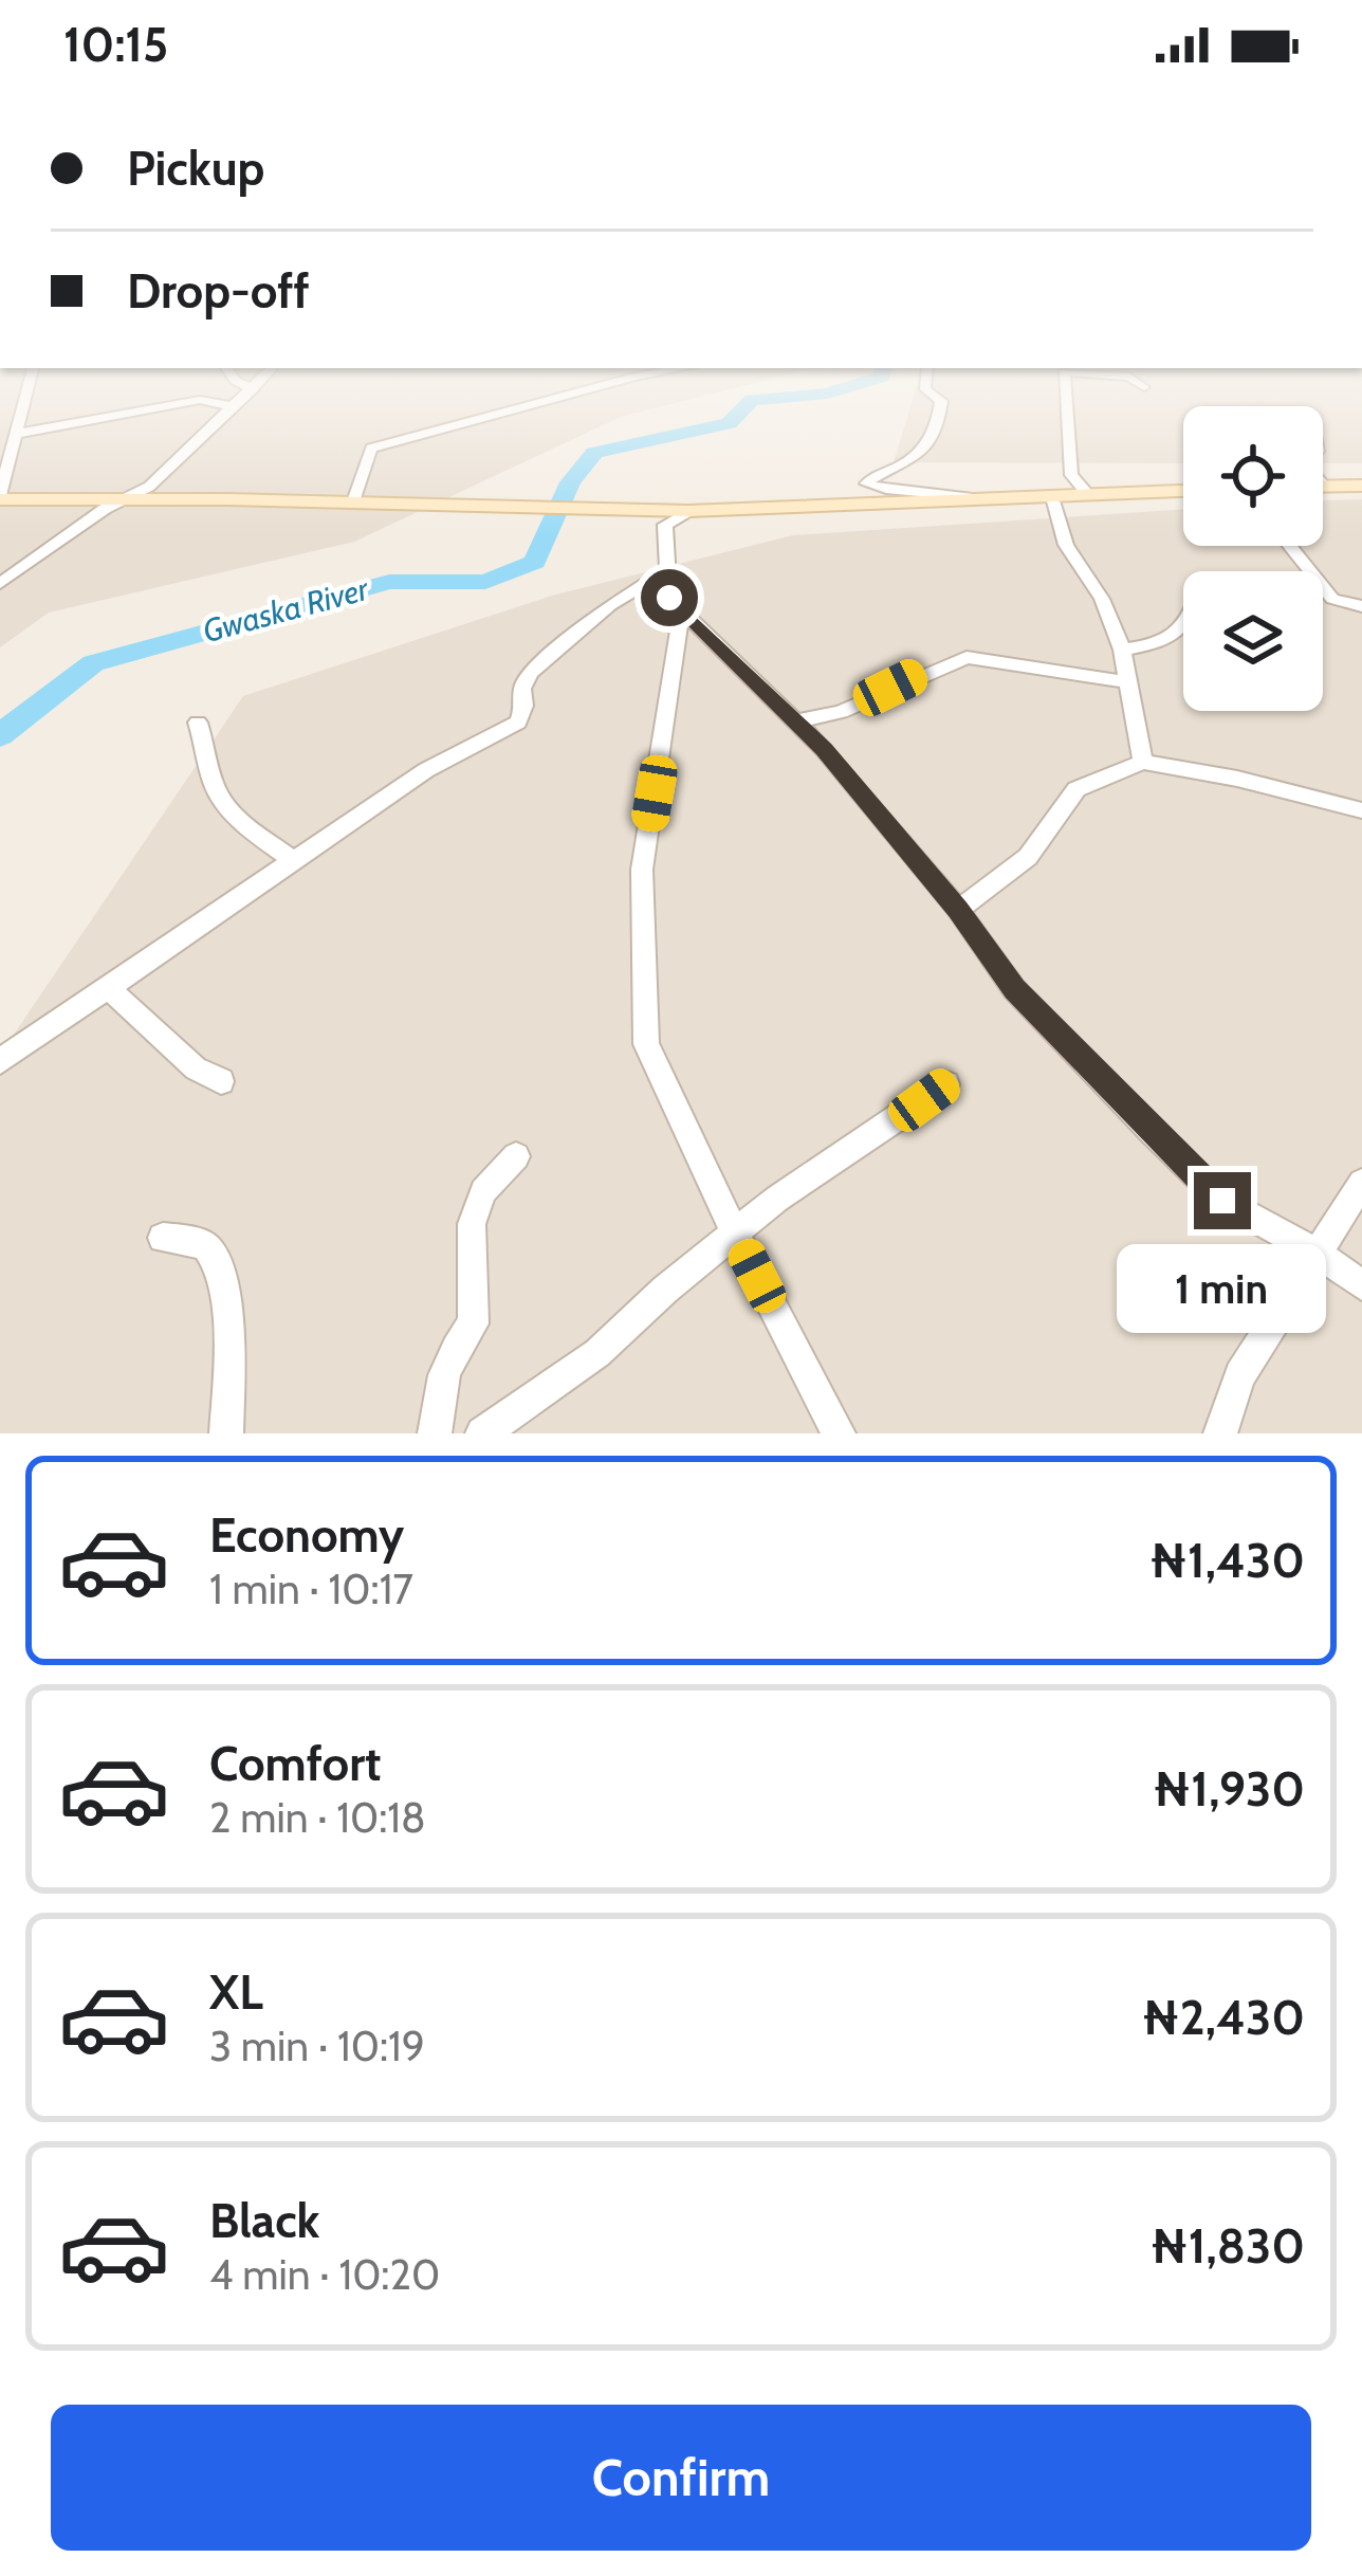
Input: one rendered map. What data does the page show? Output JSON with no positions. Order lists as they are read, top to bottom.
{
  "water": ["Gwaska River"],
  "page": {
    "status": "10:15",
    "banner": ["Pickup", "Drop-off"],
    "bubble": "1 min",
    "list": [
      {
        "name": "Economy",
        "note": "1 min · 10:17",
        "value": "₦1,430"
      },
      {
        "name": "Comfort",
        "note": "2 min · 10:18",
        "value": "₦1,930"
      },
      {
        "name": "XL",
        "note": "3 min · 10:19",
        "value": "₦2,430"
      },
      {
        "name": "Black",
        "note": "4 min · 10:20",
        "value": "₦1,830"
      }
    ],
    "buttons": "Confirm"
  }
}
